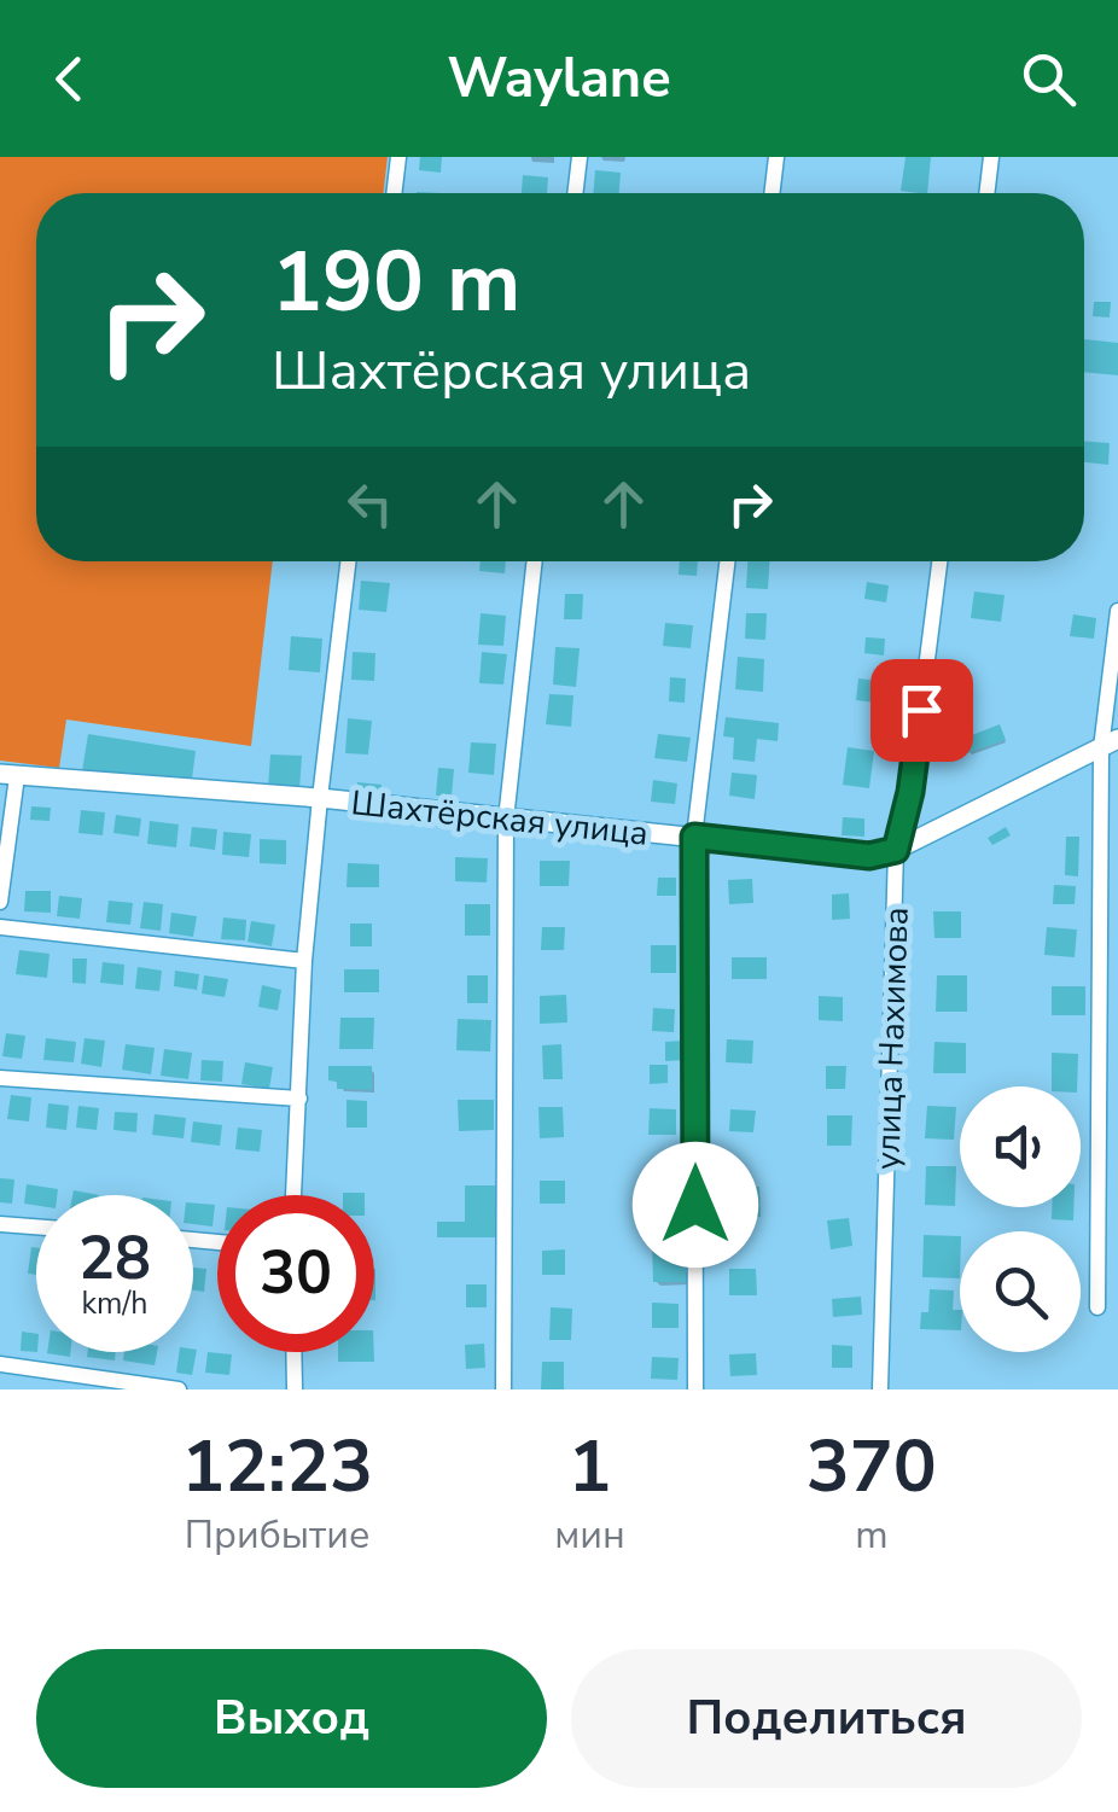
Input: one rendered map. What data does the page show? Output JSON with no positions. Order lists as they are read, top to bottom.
{
  "streets": {
    "street": ["Шахтёрская улица", "улица Нахимова"]
  },
  "crossings": [
    ["Шахтёрская улица", "улица Нахимова"]
  ],
  "page": {
    "header": "Waylane",
    "turn": ["190 m", "Шахтёрская улица"],
    "speed": "28 km/h",
    "limit": "30",
    "eta": [
      "12:23",
      "Прибытие",
      "1",
      "мин",
      "370",
      "m"
    ],
    "buttons": ["Выход", "Поделиться"]
  }
}
